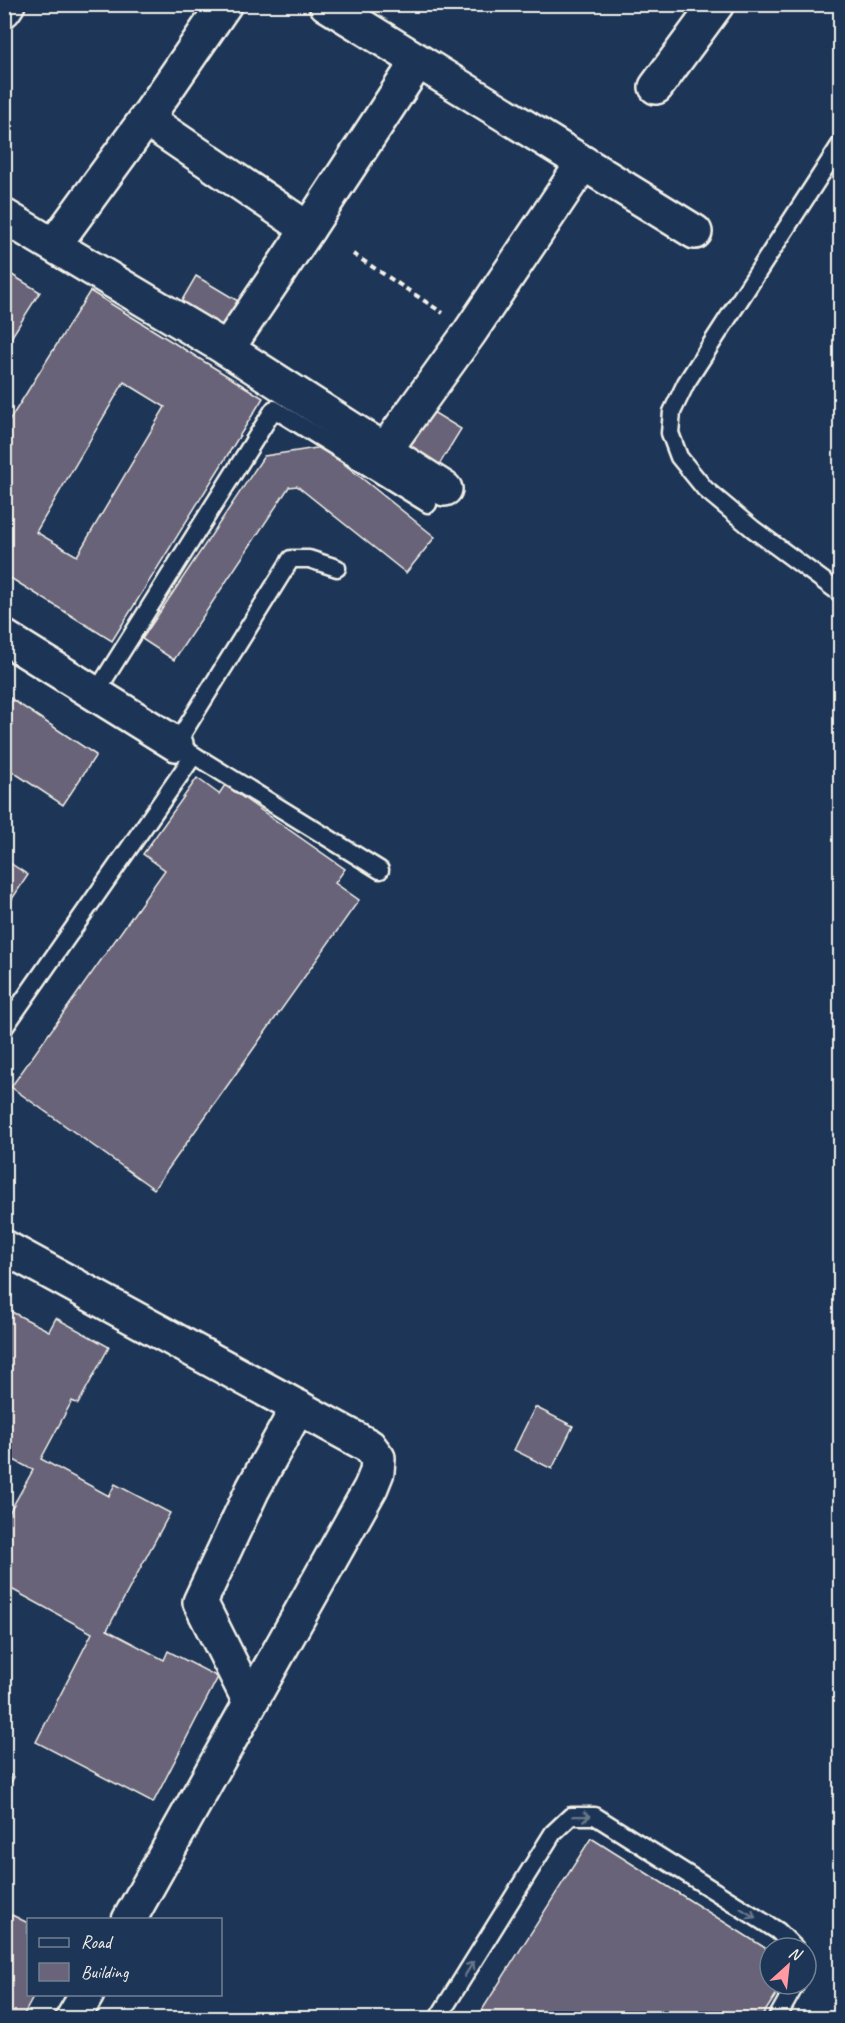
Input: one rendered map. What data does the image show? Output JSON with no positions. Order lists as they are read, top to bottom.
{
  "legend": ["Road", "Building"],
  "north": "top right"
}
